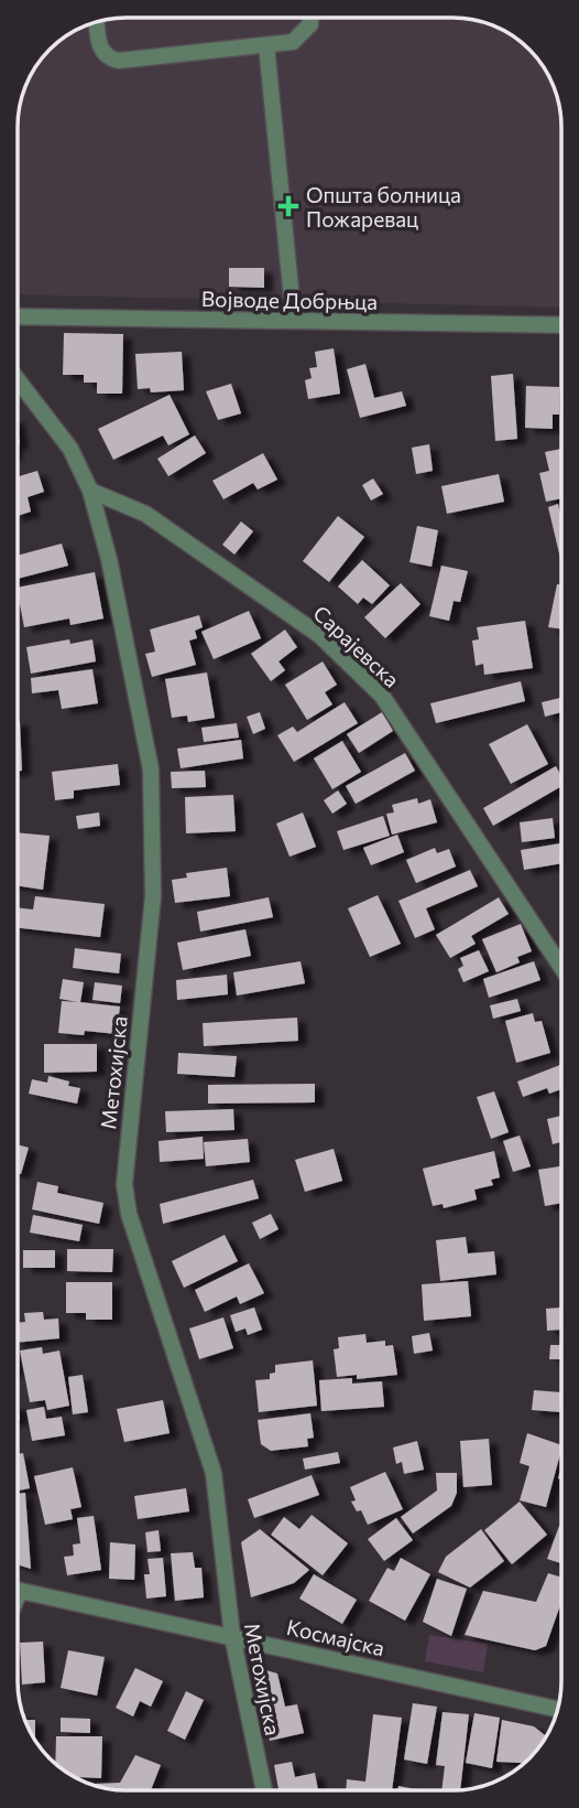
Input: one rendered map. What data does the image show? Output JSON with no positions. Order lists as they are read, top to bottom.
{
  "streets": {
    "street": [
      "Војводе Добрњца",
      "Сарајевска",
      "Метохијска",
      "Космајска"
    ]
  },
  "crossings": [
    ["Сарајевска", "Метохијска"],
    ["Метохијска", "Космајска"]
  ],
  "places": {
    "health": ["Општа болница Пожаревац"]
  }
}
